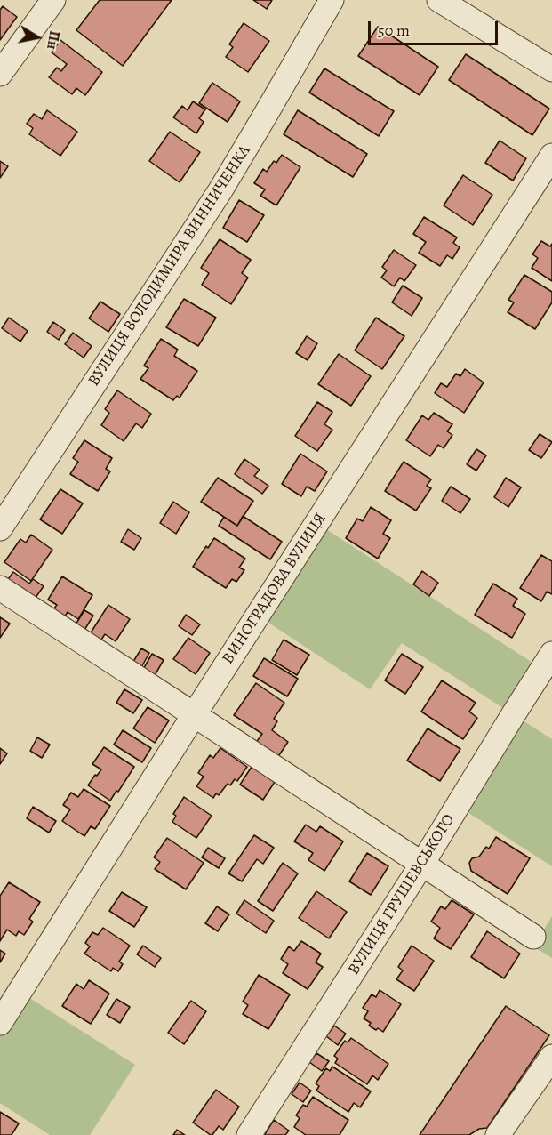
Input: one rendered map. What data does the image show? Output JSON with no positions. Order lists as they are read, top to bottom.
{
  "streets": {
    "street": ["ВУЛИЦЯ ВОЛОДИМИРА ВИННИЧЕНКА", "ВИНОГРАДОВА ВУЛИЦЯ", "ВУЛИЦЯ ГРУШЕВСЬКОГО"]
  },
  "scale_bar": "50 m",
  "north": "right"
}
